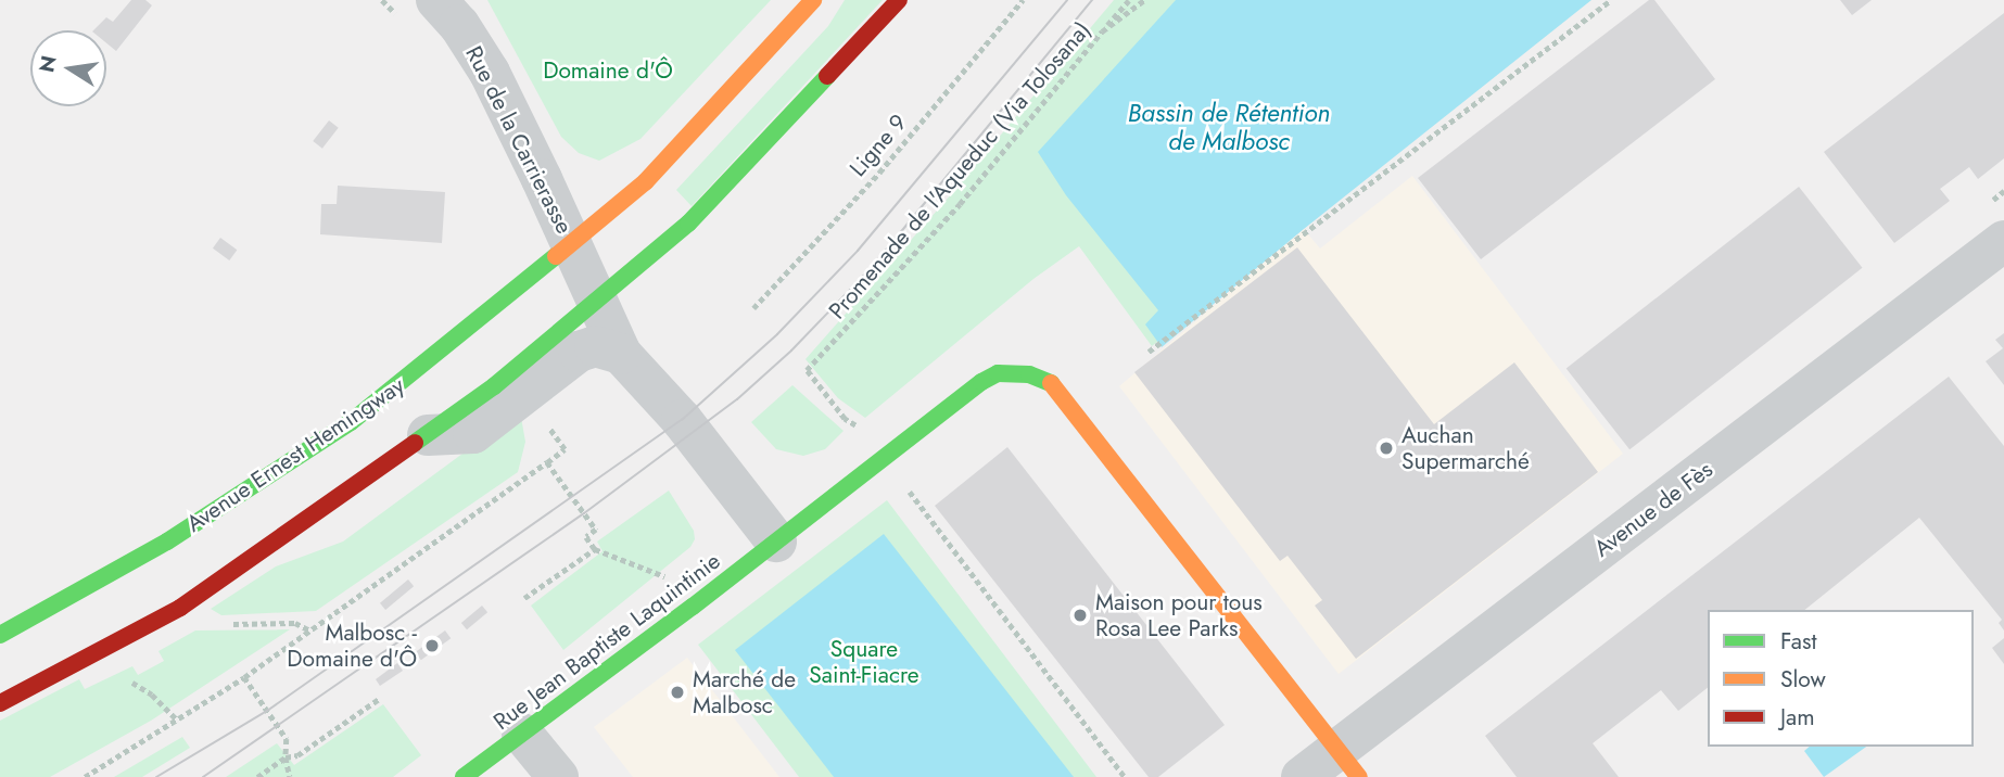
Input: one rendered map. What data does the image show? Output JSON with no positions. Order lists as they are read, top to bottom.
{
  "streets": {
    "main road": ["Avenue Ernest Hemingway", "Rue Jean Baptiste Laquintinie"],
    "street": ["Rue de la Carrierasse", "Avenue de Fès"],
    "path": ["Ligne 9", "Promenade de l'Aqueduc (Via Tolosana)"]
  },
  "crossings": [
    ["Rue de la Carrierasse", "Avenue Ernest Hemingway"],
    ["Avenue de Fès", "Rue Jean Baptiste Laquintinie"]
  ],
  "water": ["Bassin de Rétention de Malbosc"],
  "parks": ["Domaine d'Ô", "Square Saint-Fiacre"],
  "places": [
    "Auchan Supermarché",
    "Maison pour tous Rosa Lee Parks",
    "Malbosc - Domaine d'Ô",
    "Marché de Malbosc"
  ],
  "legend": ["Fast", "Slow", "Jam"],
  "north": "left"
}
